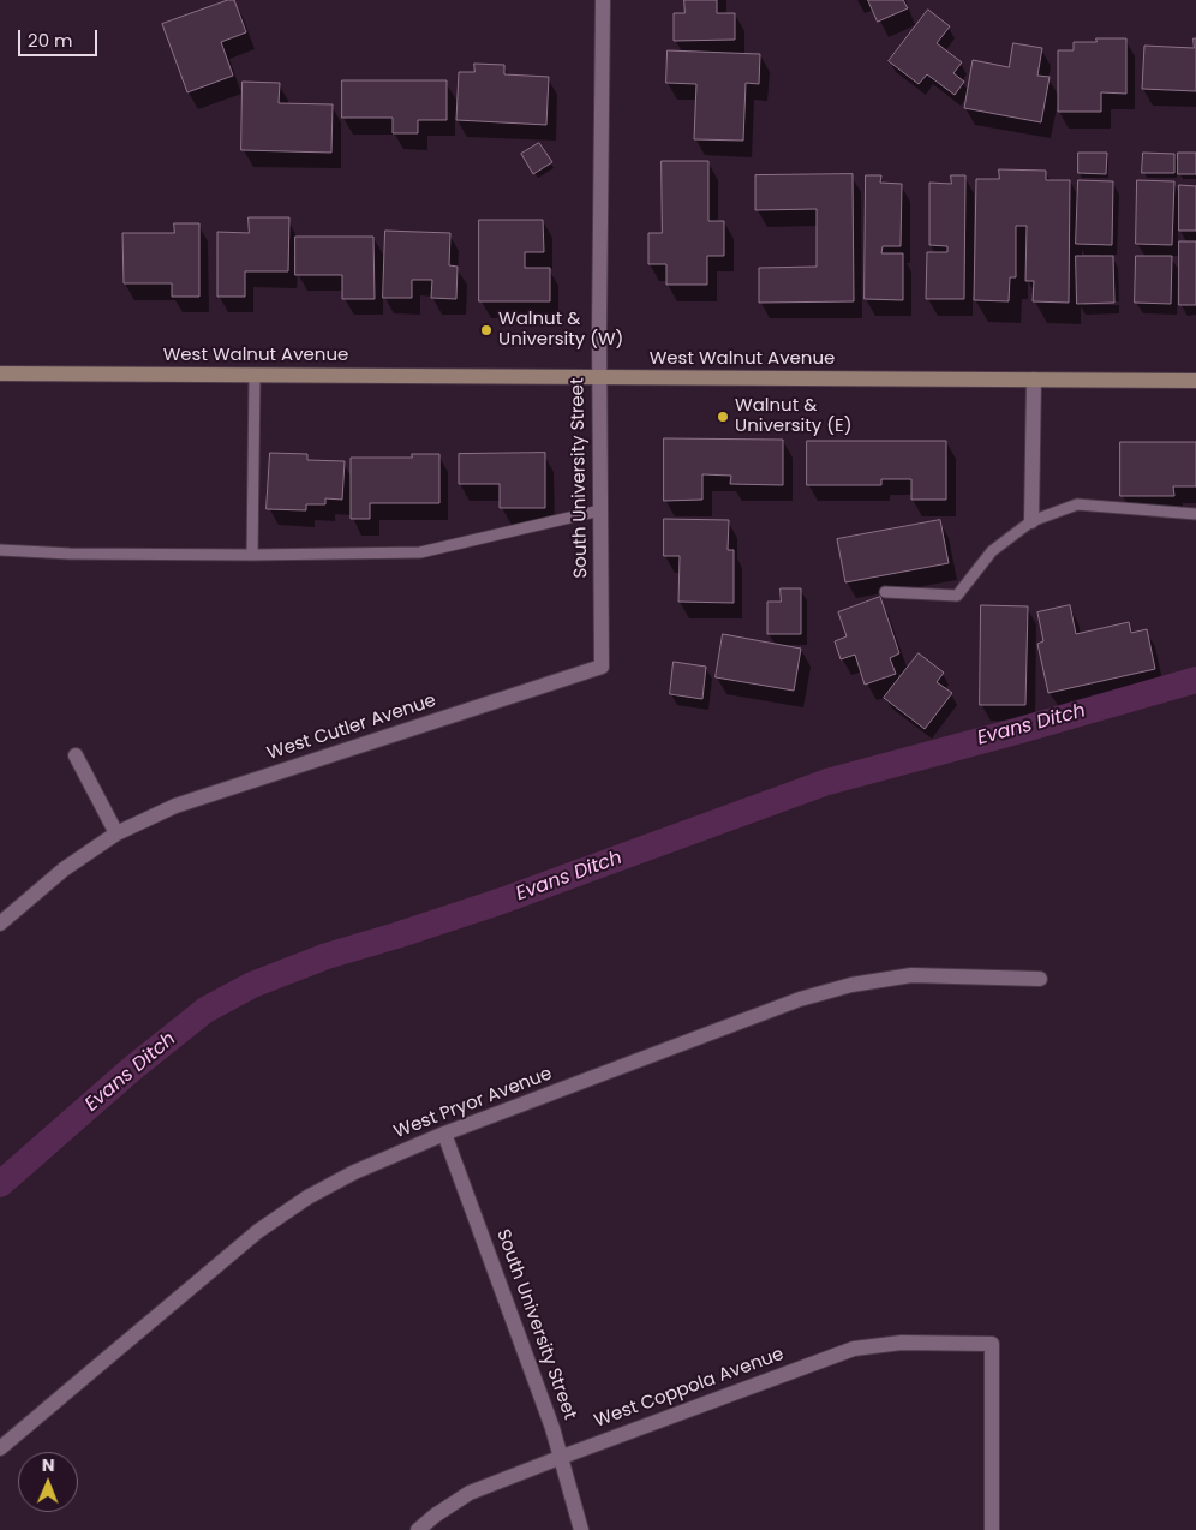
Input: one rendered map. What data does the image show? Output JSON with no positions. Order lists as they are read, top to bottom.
{
  "streets": {
    "main road": ["West Walnut Avenue"],
    "street": [
      "South University Street",
      "West Cutler Avenue",
      "West Pryor Avenue",
      "West Coppola Avenue"
    ]
  },
  "crossings": [
    ["West Walnut Avenue", "South University Street"],
    ["South University Street", "West Cutler Avenue"],
    ["South University Street", "West Pryor Avenue"],
    ["South University Street", "West Coppola Avenue"]
  ],
  "water": ["Evans Ditch"],
  "places": ["Walnut & University (W)", "Walnut & University (E)"],
  "scale_bar": "20 m",
  "north": "top"
}
